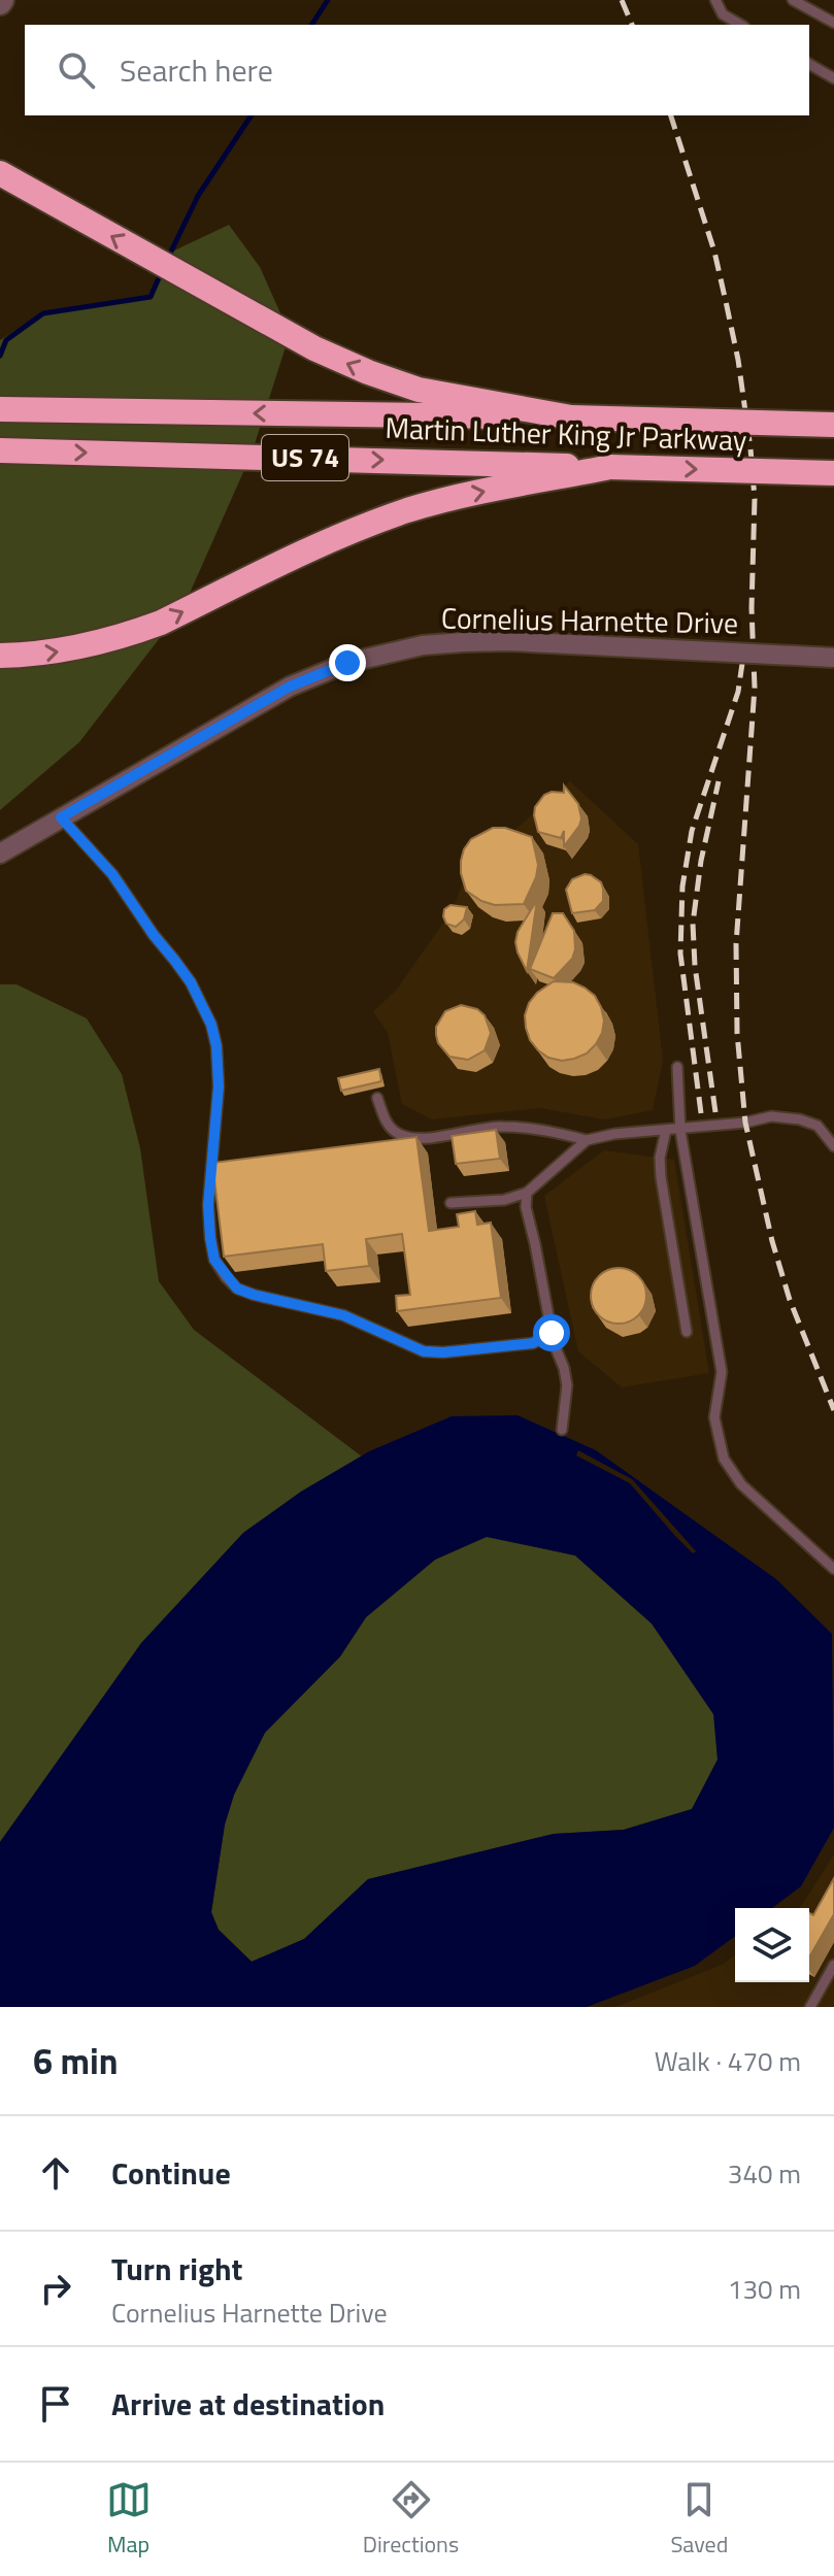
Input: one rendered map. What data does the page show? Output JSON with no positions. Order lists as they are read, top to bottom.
{
  "streets": {
    "highway": ["Martin Luther King Jr Parkway", "US 74"],
    "street": ["Cornelius Harnette Drive"]
  },
  "page": {
    "search": "Search here",
    "heading": ["6 min", "Walk · 470 m"],
    "list": [
      ["Continue", "340 m"],
      ["Turn right", "Cornelius Harnette Drive", "130 m"],
      "Arrive at destination"
    ],
    "nav": ["Map", "Directions", "Saved"]
  }
}
